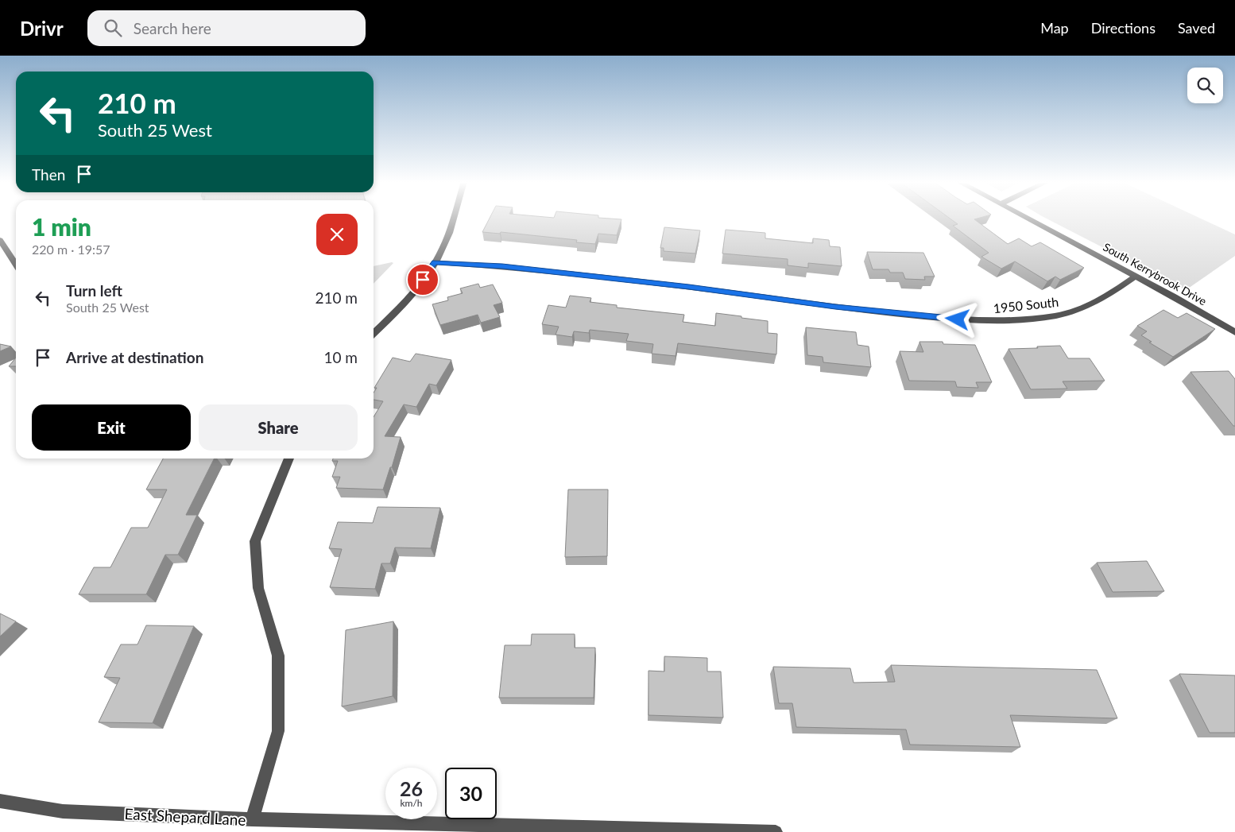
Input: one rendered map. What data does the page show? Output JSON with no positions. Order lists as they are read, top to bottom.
{
  "streets": {
    "street": ["South Kerrybrook Drive", "1950 South", "East Shepard Lane"]
  },
  "crossings": [
    ["South Kerrybrook Drive", "1950 South"]
  ],
  "page": {
    "header": "Drivr",
    "search": "Search here",
    "nav": ["Map", "Directions", "Saved"],
    "turn": ["210 m", "South 25 West"],
    "then": "Then",
    "heading": ["1 min", "220 m · 19:57"],
    "list": [
      {
        "name": "Turn left",
        "note": "South 25 West",
        "value": "210 m"
      },
      {
        "name": "Arrive at destination",
        "value": "10 m"
      }
    ],
    "buttons": ["Exit", "Share"],
    "speed": "26 km/h",
    "limit": "30"
  }
}
